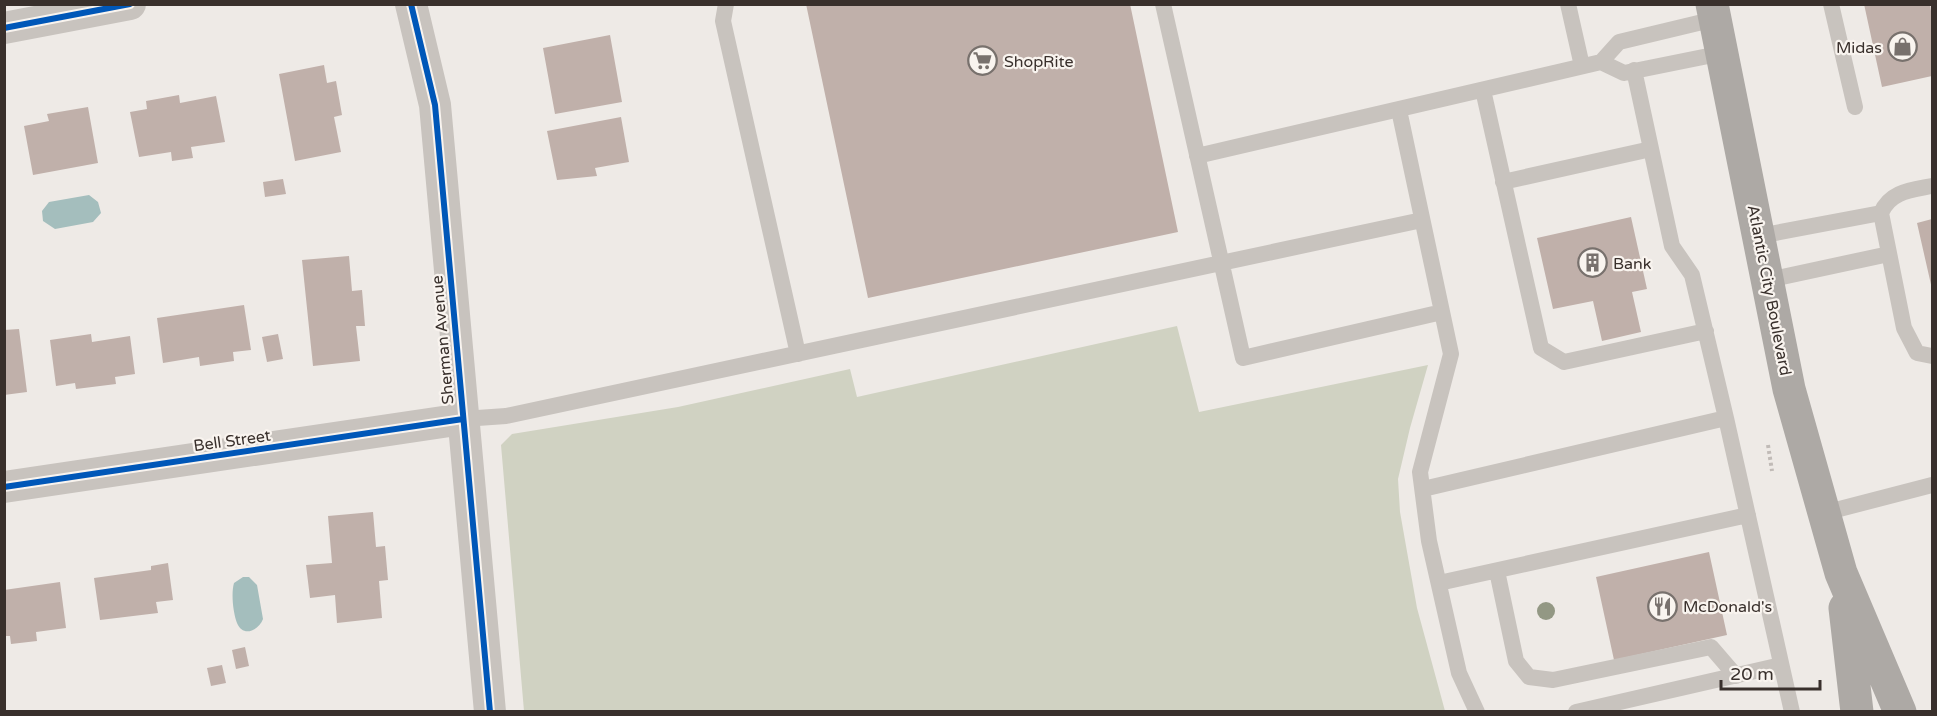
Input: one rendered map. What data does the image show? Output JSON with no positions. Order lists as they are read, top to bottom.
{
  "streets": {
    "highway": ["Atlantic City Boulevard"],
    "street": ["Sherman Avenue", "Bell Street"]
  },
  "crossings": [
    ["Sherman Avenue", "Bell Street"]
  ],
  "places": {
    "shop": ["Midas"],
    "supermarket": ["ShopRite"],
    "building": ["Bank"],
    "restaurant": ["McDonald's"]
  },
  "scale_bar": "20 m"
}
